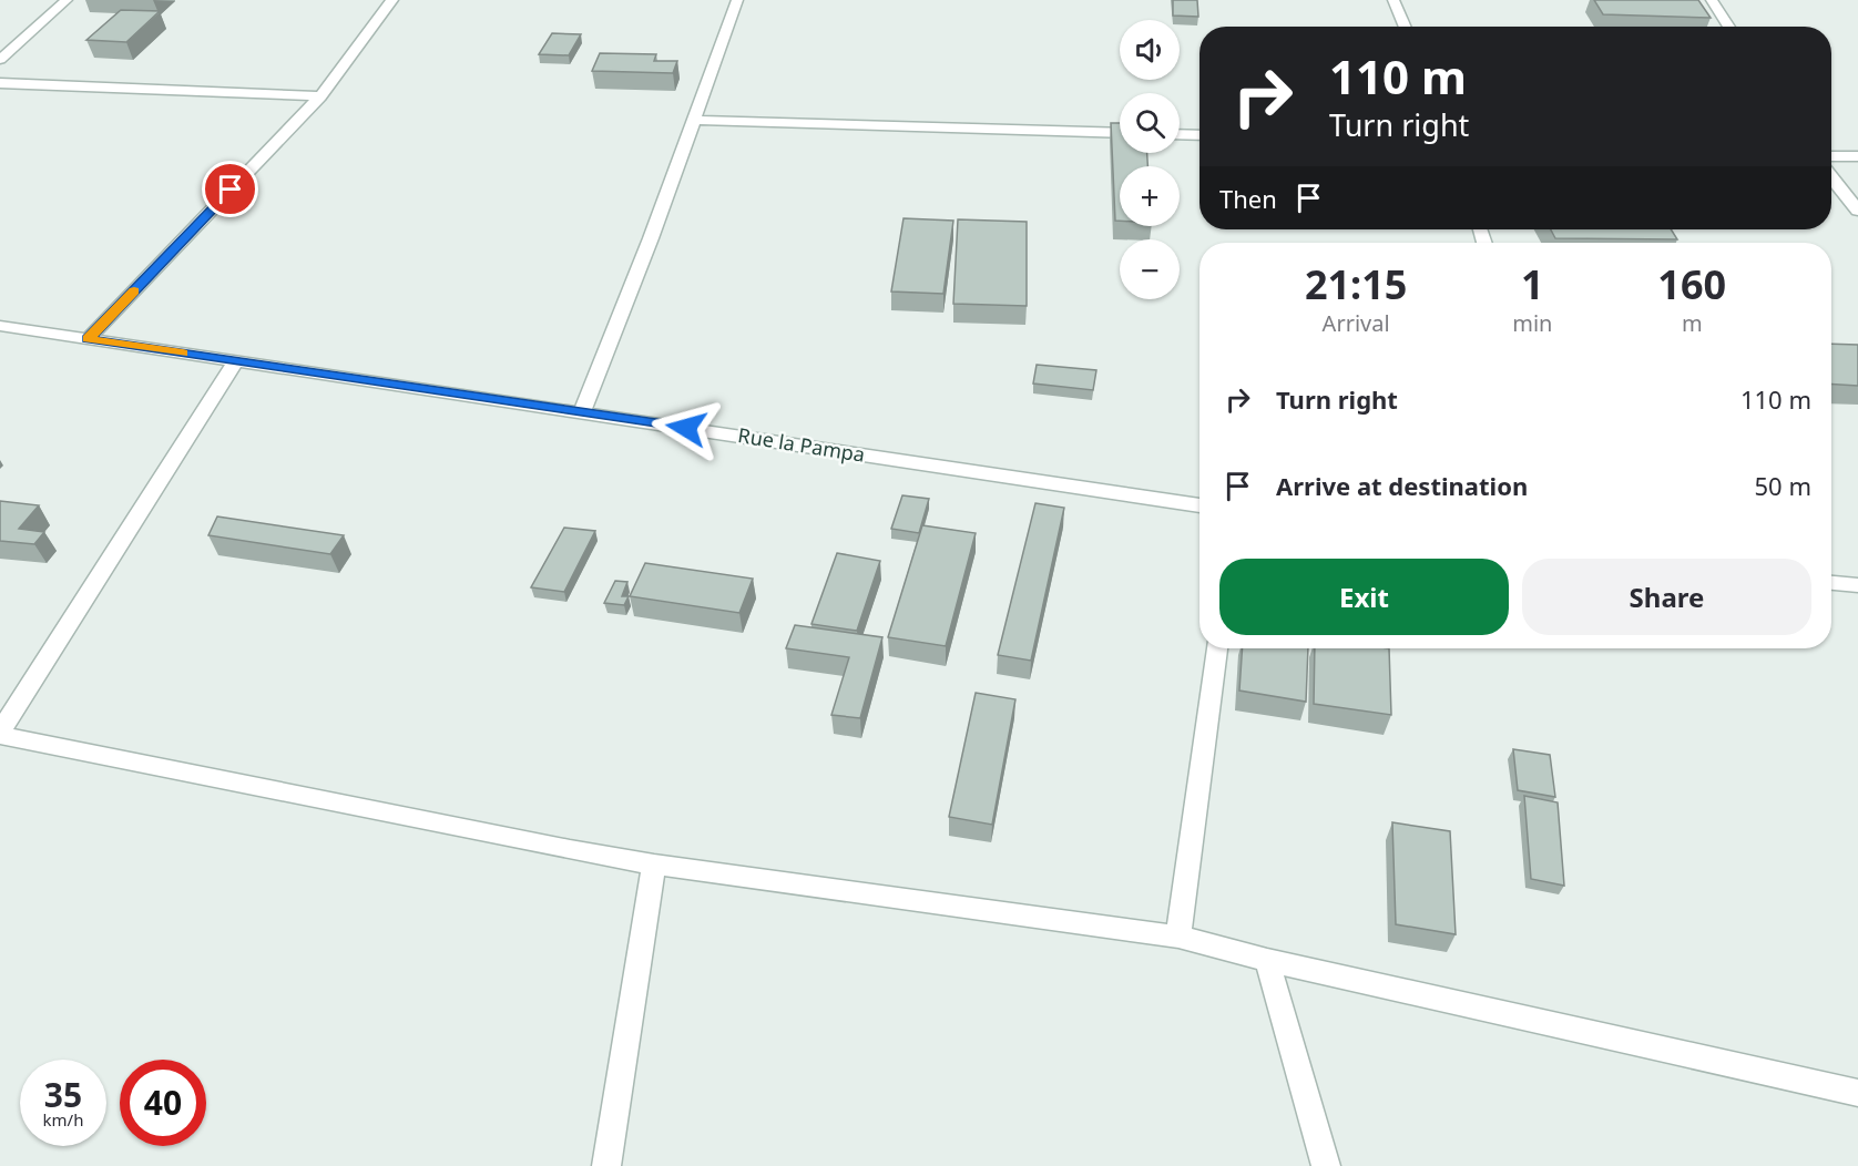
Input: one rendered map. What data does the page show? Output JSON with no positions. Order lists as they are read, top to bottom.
{
  "streets": {
    "street": ["Rue la Pampa"]
  },
  "page": {
    "map_buttons": ["+", "−"],
    "turn": ["110 m", "Turn right"],
    "then": "Then",
    "eta": [
      "21:15",
      "Arrival",
      "1",
      "min",
      "160",
      "m"
    ],
    "list": [
      {
        "name": "Turn right",
        "value": "110 m"
      },
      {
        "name": "Arrive at destination",
        "value": "50 m"
      }
    ],
    "buttons": ["Exit", "Share"],
    "speed": "35 km/h",
    "limit": "40"
  }
}
